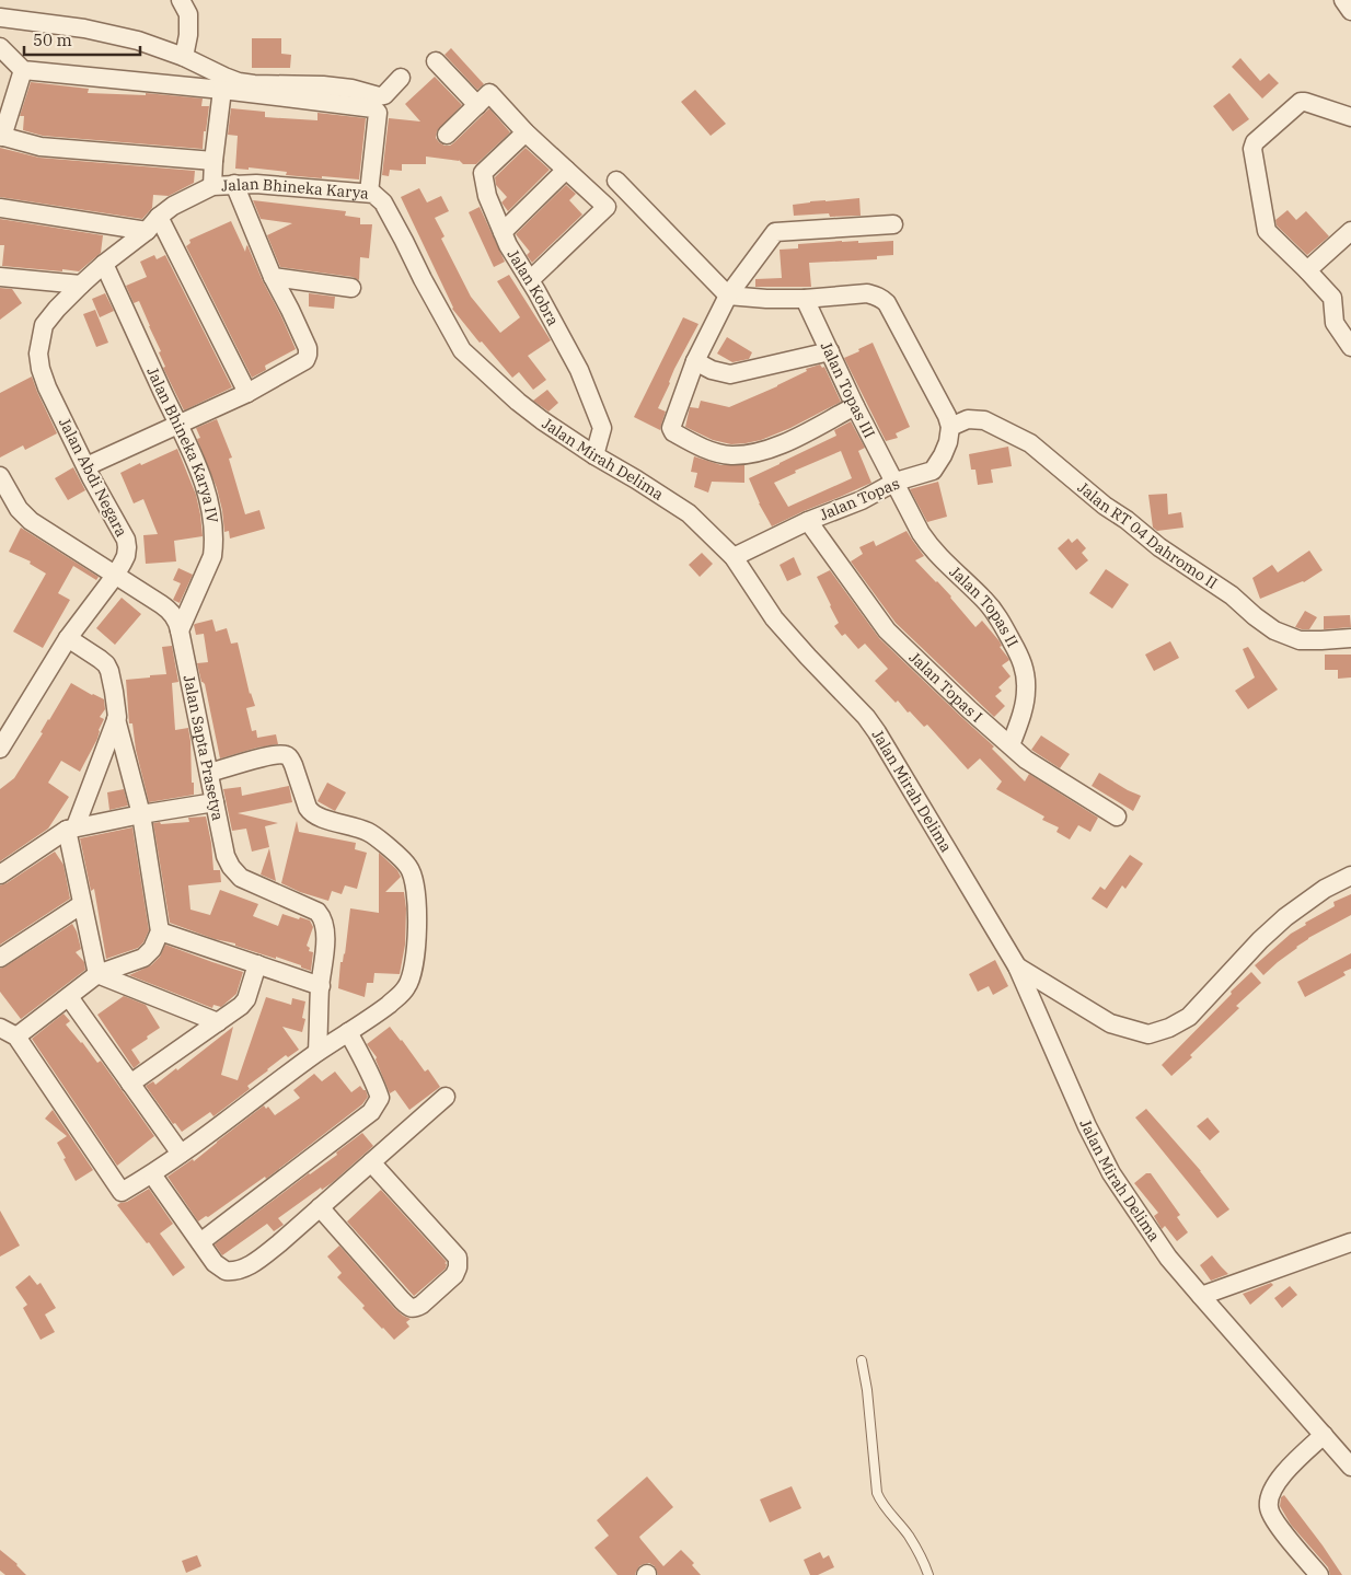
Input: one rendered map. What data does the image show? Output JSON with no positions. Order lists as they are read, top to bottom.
{
  "streets": {
    "street": [
      "Jalan Bhineka Karya",
      "Jalan Kobra",
      "Jalan Topas III",
      "Jalan Bhineka Karya IV",
      "Jalan Mirah Delima",
      "Jalan Abdi Negara",
      "Jalan Topas",
      "Jalan RT 04 Dahromo II",
      "Jalan Topas II",
      "Jalan Topas I",
      "Jalan Sapta Prasetya"
    ]
  },
  "crossings": [
    ["Jalan Bhineka Karya", "Jalan Bhineka Karya IV"],
    ["Jalan Bhineka Karya", "Jalan Mirah Delima"],
    ["Jalan Bhineka Karya", "Jalan Abdi Negara"],
    ["Jalan Kobra", "Jalan Mirah Delima"],
    ["Jalan Topas III", "Jalan Topas"],
    ["Jalan Topas III", "Jalan Topas II"],
    ["Jalan Bhineka Karya IV", "Jalan Abdi Negara"],
    ["Jalan Bhineka Karya IV", "Jalan Sapta Prasetya"],
    ["Jalan Mirah Delima", "Jalan Topas"],
    ["Jalan Abdi Negara", "Jalan Sapta Prasetya"],
    ["Jalan Topas", "Jalan RT 04 Dahromo II"],
    ["Jalan Topas", "Jalan Topas II"],
    ["Jalan Topas", "Jalan Topas I"],
    ["Jalan Topas II", "Jalan Topas I"]
  ],
  "scale_bar": "50 m"
}
